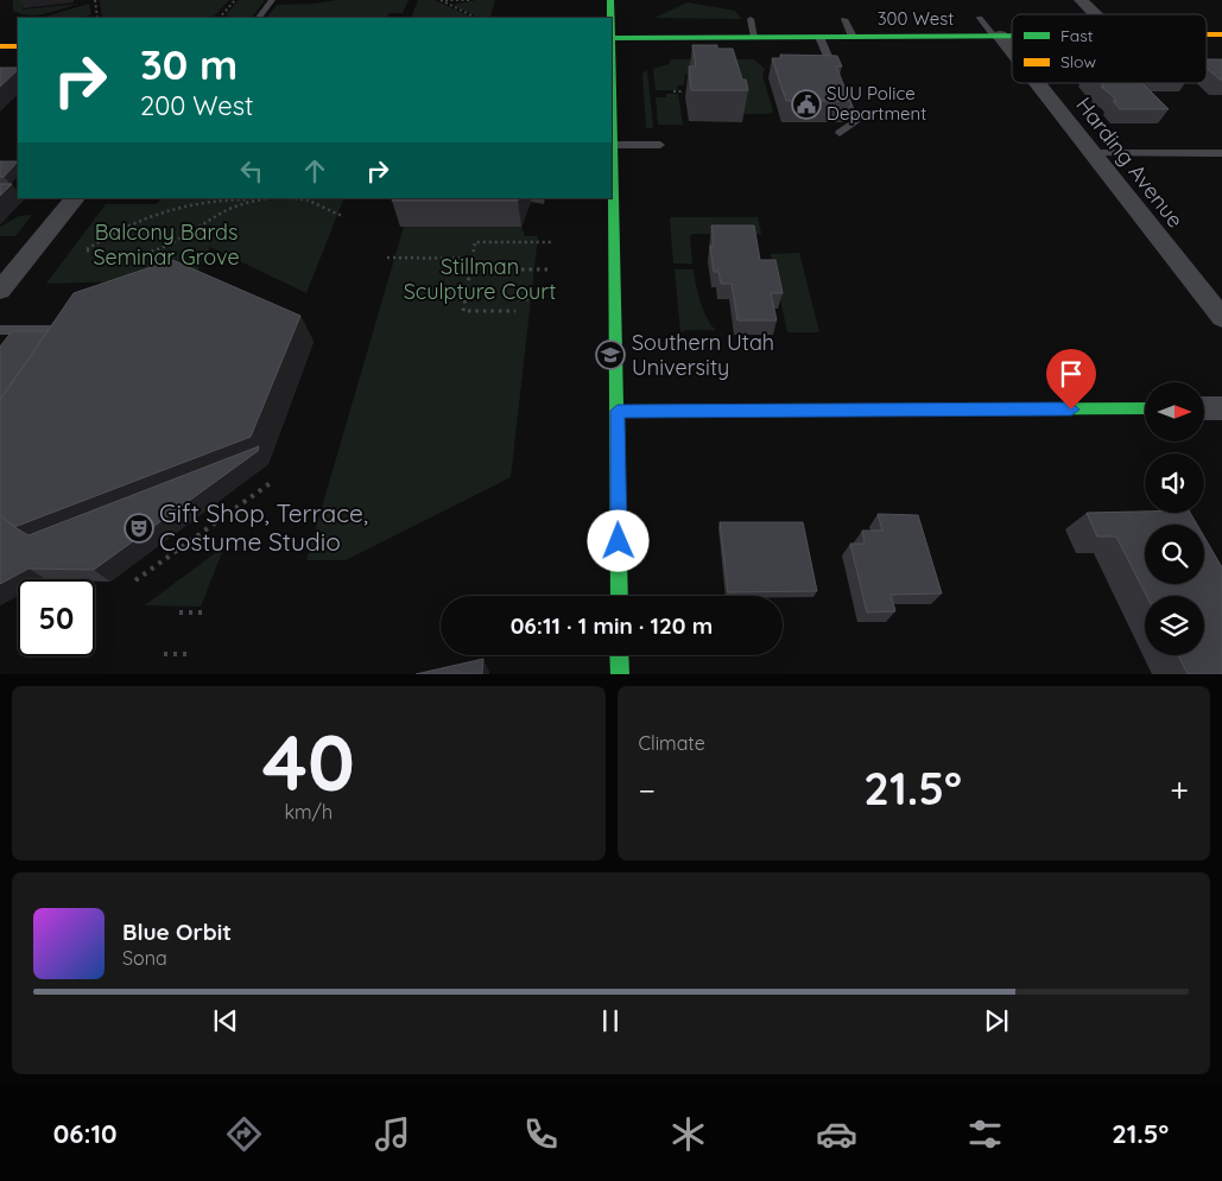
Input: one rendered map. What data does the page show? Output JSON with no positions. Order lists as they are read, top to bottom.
{
  "streets": {
    "street": ["300 West", "Harding Avenue"]
  },
  "crossings": [
    ["300 West", "Harding Avenue"]
  ],
  "parks": ["Balcony Bards Seminar Grove", "Stillman Sculpture Court"],
  "places": {
    "public building": ["SUU Police Department"],
    "school or university": ["Southern Utah University"],
    "theatre": ["Gift Shop, Terrace, Costume Studio"]
  },
  "legend": ["Fast", "Slow"],
  "north": "right",
  "page": {
    "turn": ["30 m", "200 West"],
    "limit": "50",
    "trip": "06:11 · 1 min · 120 m",
    "tile": [
      ["40", "km/h"],
      "Climate"
    ],
    "heat": ["−", "21.5°", "+"],
    "song": ["Blue Orbit", "Sona"],
    "tabs": ["06:10", "21.5°"]
  }
}
